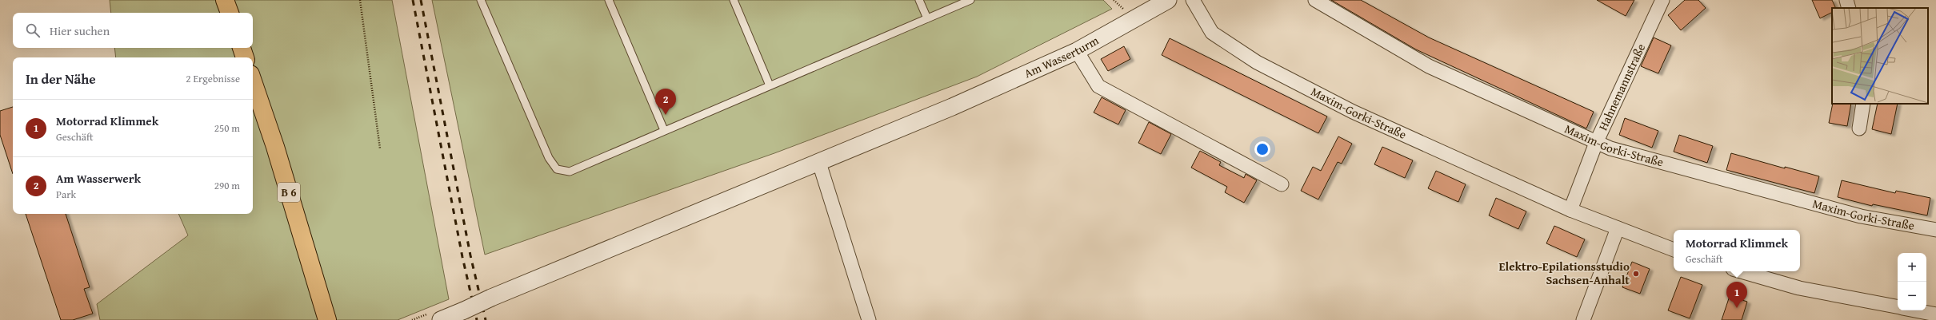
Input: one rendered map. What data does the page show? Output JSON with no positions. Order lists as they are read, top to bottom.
{
  "streets": {
    "main road": ["B 6"],
    "street": ["Am Wasserturm", "Hahnemannstraße", "Maxim-Gorki-Straße"]
  },
  "crossings": [
    ["Hahnemannstraße", "Maxim-Gorki-Straße"]
  ],
  "places": ["Elektro-Epilationsstudio Sachsen-Anhalt"],
  "page": {
    "search": "Hier suchen",
    "heading": ["In der Nähe", "2 Ergebnisse"],
    "pins": ["2", "1"],
    "list": [
      {
        "mark": "1",
        "name": "Motorrad Klimmek",
        "note": "Geschäft",
        "value": "250 m"
      },
      {
        "mark": "2",
        "name": "Am Wasserwerk",
        "note": "Park",
        "value": "290 m"
      }
    ],
    "popup": ["Motorrad Klimmek", "Geschäft"],
    "map_buttons": ["+", "−"]
  }
}
